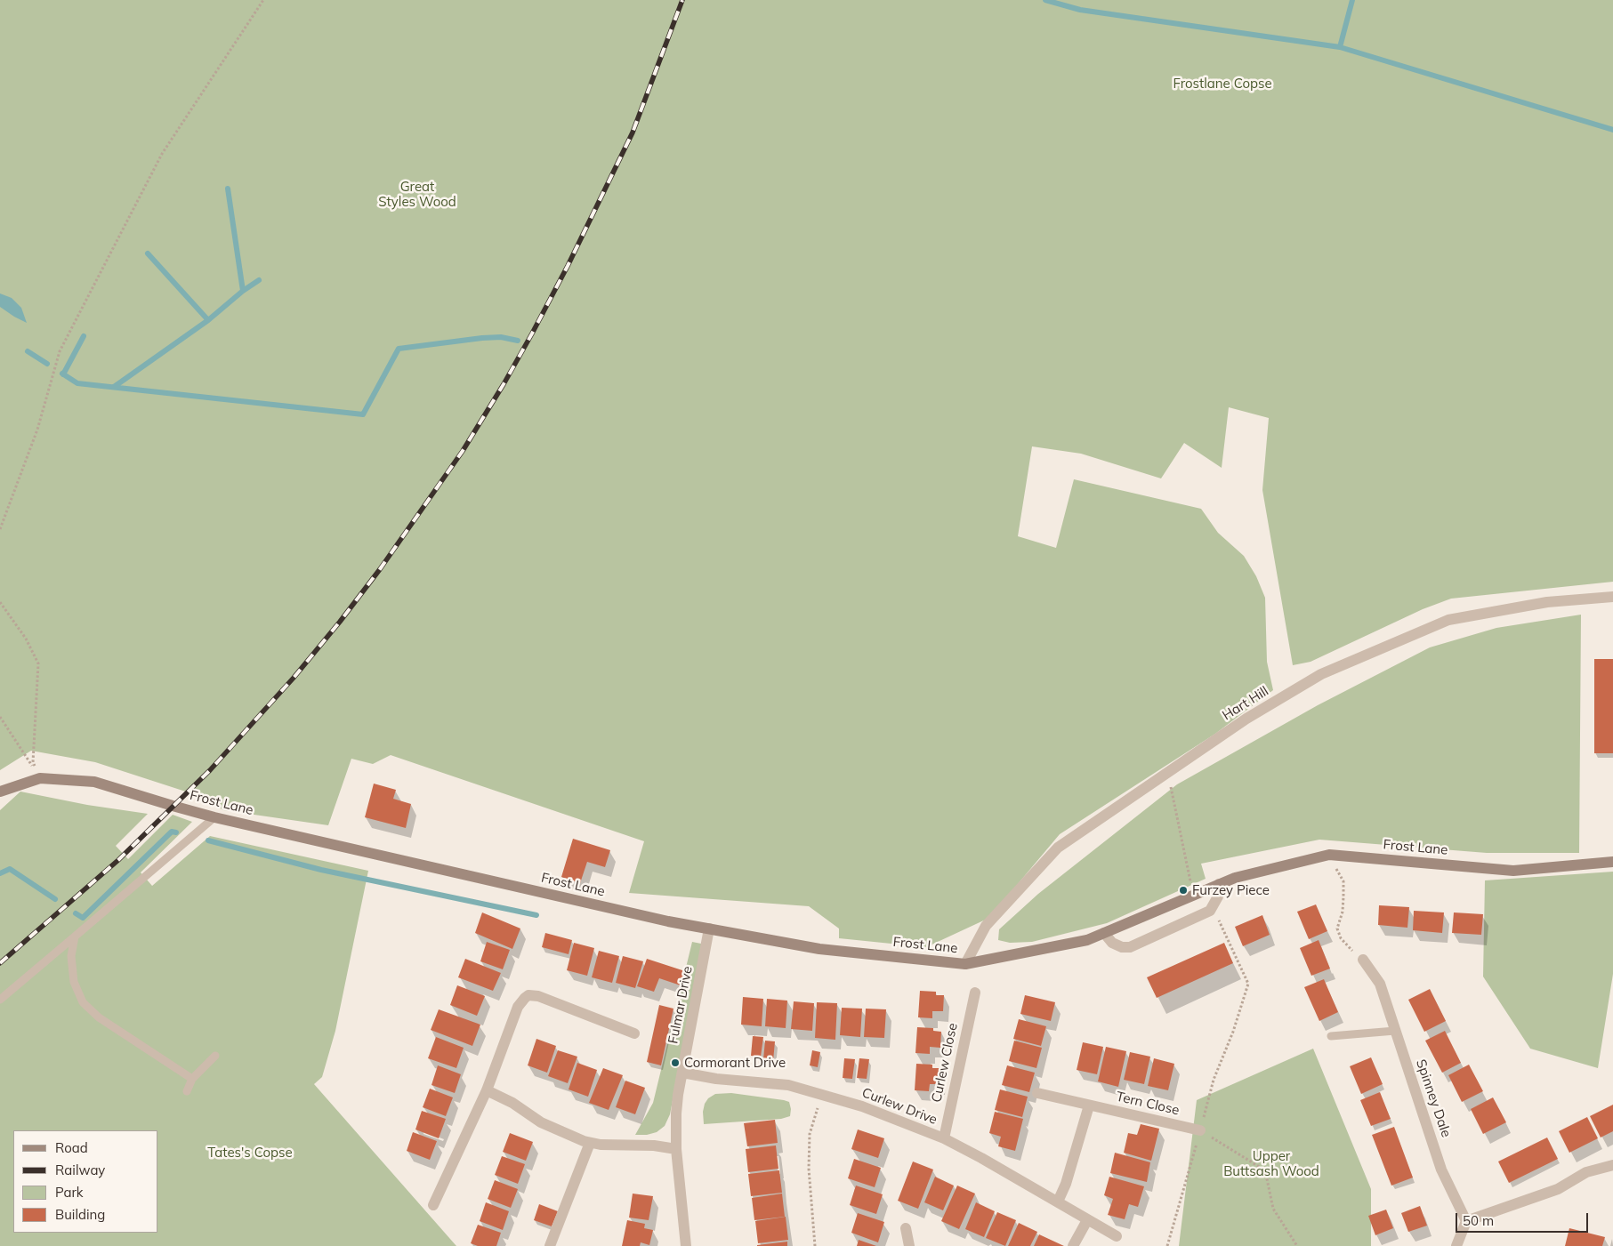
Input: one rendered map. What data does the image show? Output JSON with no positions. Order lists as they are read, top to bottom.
{
  "streets": {
    "street": [
      "Hart Hill",
      "Frost Lane",
      "Fulmar Drive",
      "Curlew Close",
      "Spinney Dale",
      "Tern Close",
      "Curlew Drive"
    ]
  },
  "crossings": [
    ["Hart Hill", "Frost Lane"],
    ["Frost Lane", "Fulmar Drive"],
    ["Fulmar Drive", "Curlew Drive"],
    ["Curlew Close", "Curlew Drive"]
  ],
  "parks": [
    "Frostlane Copse",
    "Great Styles Wood",
    "Tates's Copse",
    "Upper Buttsash Wood"
  ],
  "places": ["Furzey Piece", "Cormorant Drive"],
  "legend": [
    "Road",
    "Railway",
    "Park",
    "Building"
  ],
  "scale_bar": "50 m"
}
